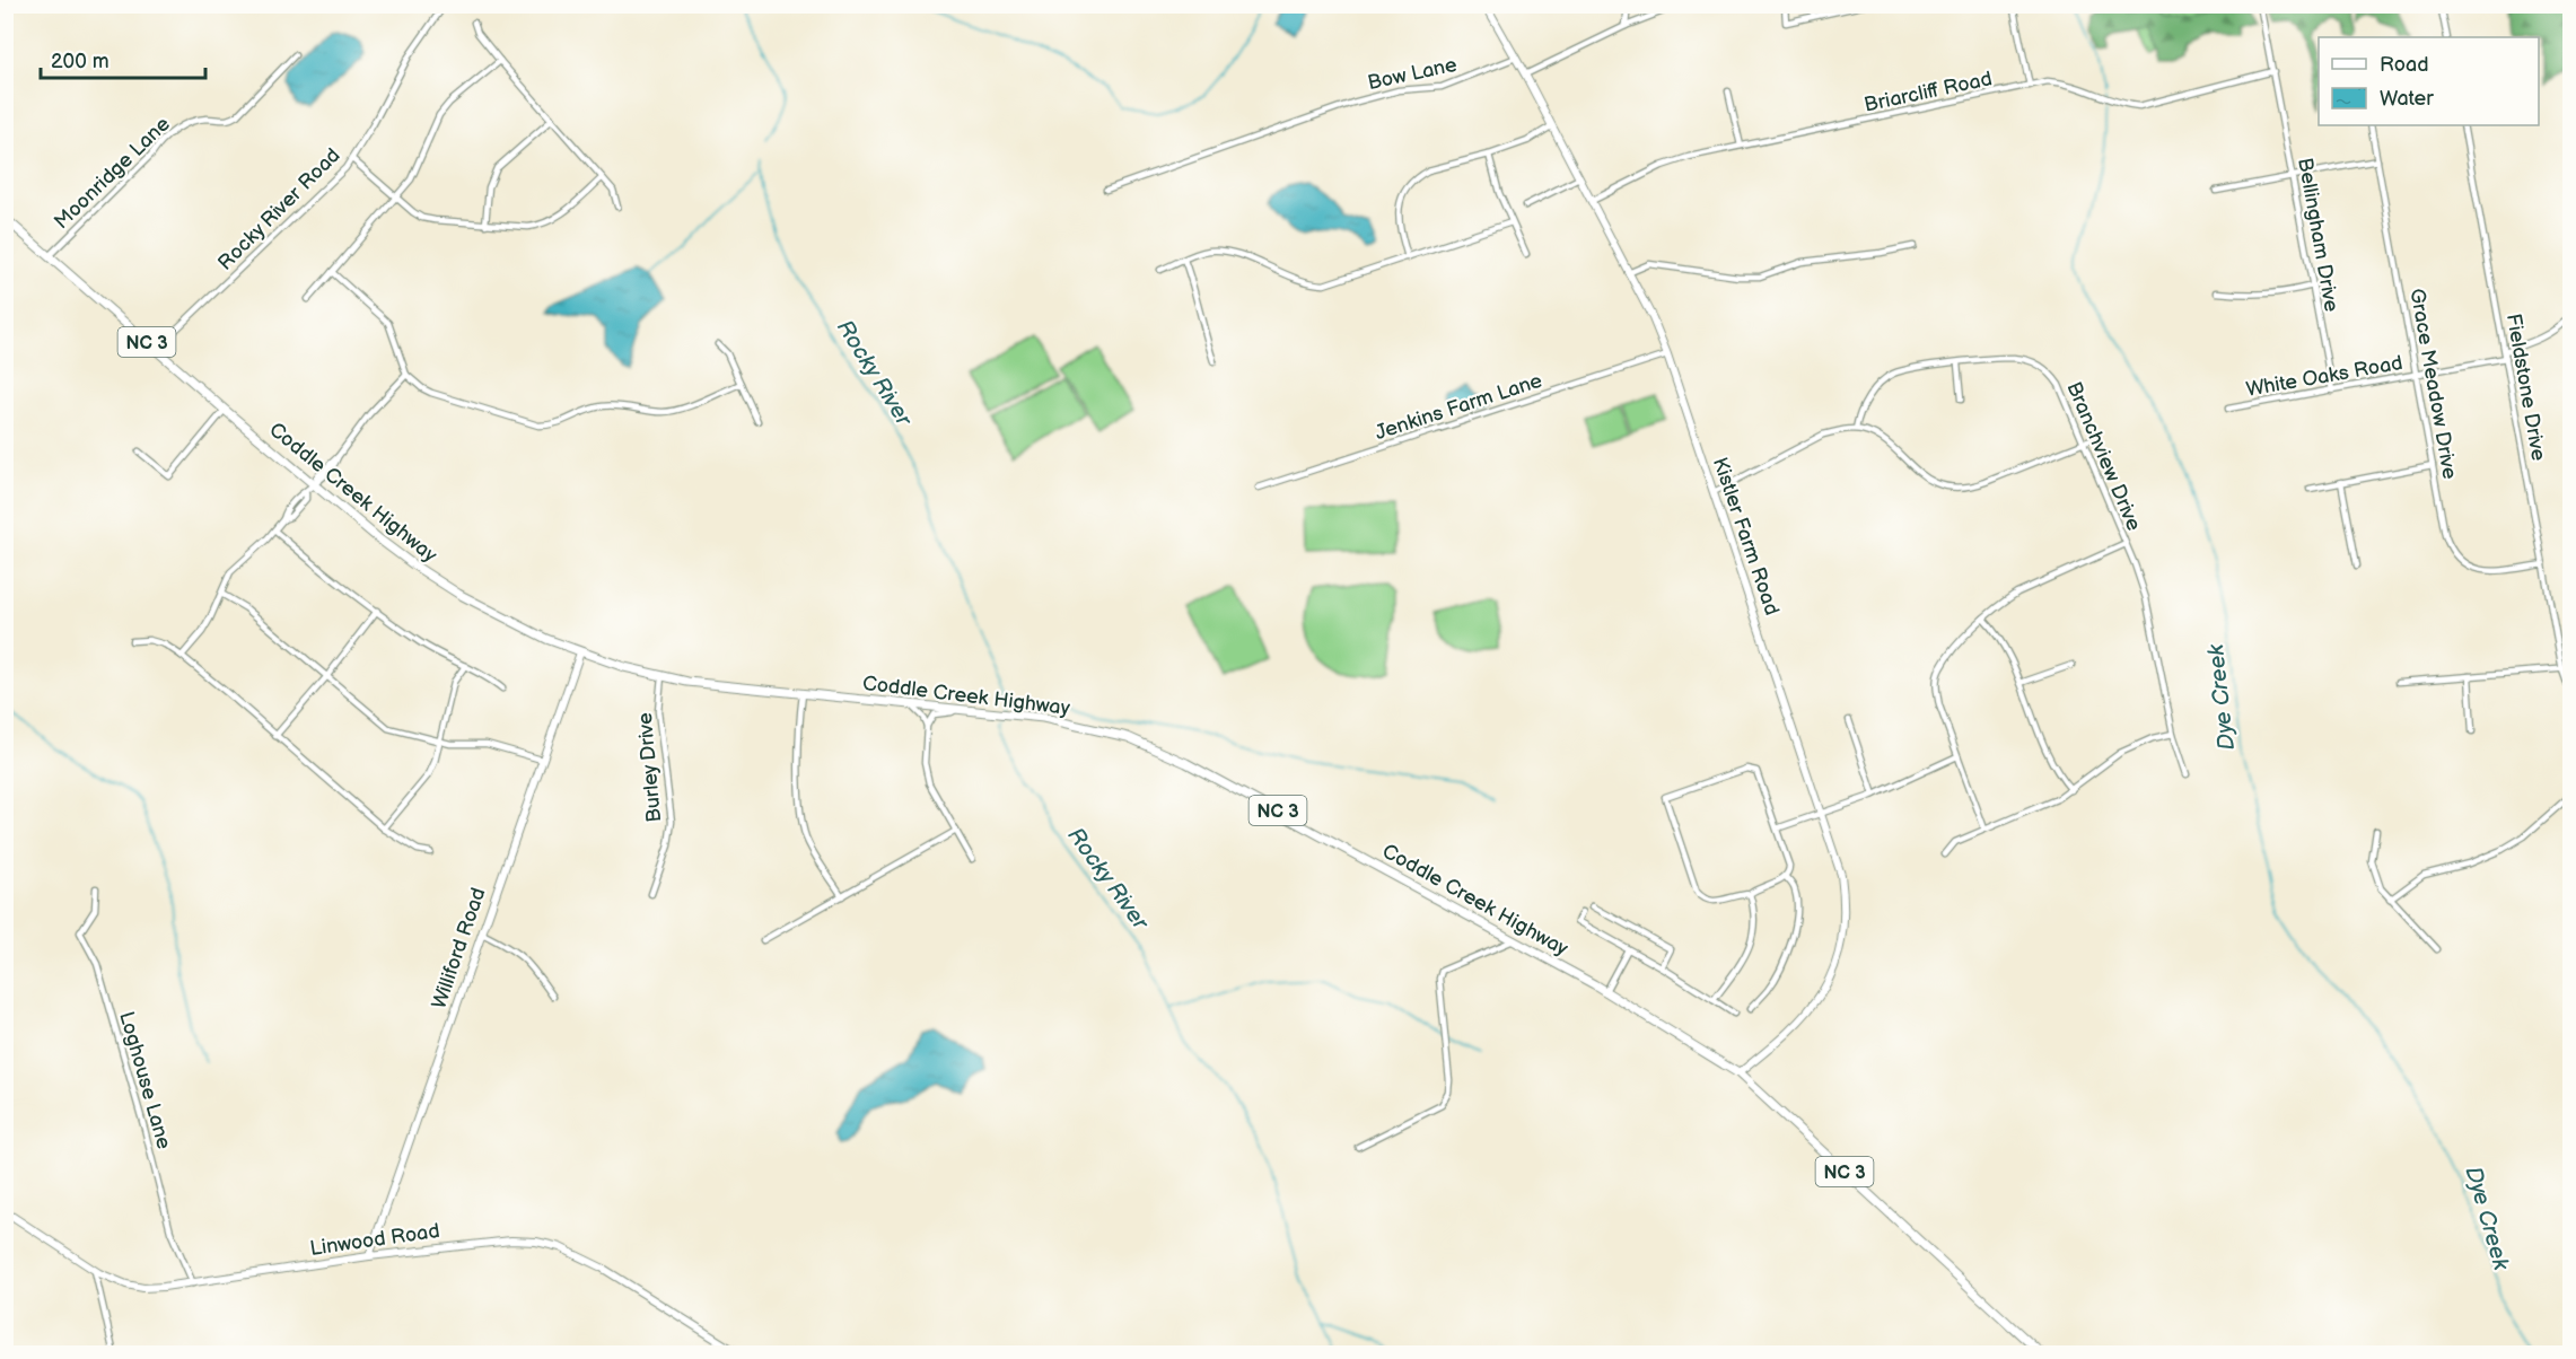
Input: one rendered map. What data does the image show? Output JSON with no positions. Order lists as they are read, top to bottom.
{
  "streets": {
    "main road": ["NC 3", "Coddle Creek Highway"],
    "street": [
      "Bow Lane",
      "Briarcliff Road",
      "Moonridge Lane",
      "Rocky River Road",
      "Bellingham Drive",
      "White Oaks Road",
      "Grace Meadow Drive",
      "Fieldstone Drive",
      "Jenkins Farm Lane",
      "Branchview Drive",
      "Kistler Farm Road",
      "Burley Drive",
      "Williford Road",
      "Loghouse Lane",
      "Linwood Road"
    ]
  },
  "crossings": [
    ["Bow Lane", "Kistler Farm Road"],
    ["Briarcliff Road", "Bellingham Drive"],
    ["Briarcliff Road", "Kistler Farm Road"],
    ["Moonridge Lane", "Coddle Creek Highway"],
    ["Rocky River Road", "Coddle Creek Highway"],
    ["Bellingham Drive", "White Oaks Road"],
    ["White Oaks Road", "Grace Meadow Drive"],
    ["White Oaks Road", "Fieldstone Drive"],
    ["Grace Meadow Drive", "Fieldstone Drive"],
    ["Jenkins Farm Lane", "Kistler Farm Road"],
    ["Coddle Creek Highway", "Kistler Farm Road"],
    ["Coddle Creek Highway", "Burley Drive"],
    ["Coddle Creek Highway", "Williford Road"],
    ["Williford Road", "Linwood Road"],
    ["Loghouse Lane", "Linwood Road"]
  ],
  "water": ["Rocky River", "Dye Creek"],
  "legend": ["Road", "Water"],
  "scale_bar": "200 m"
}
